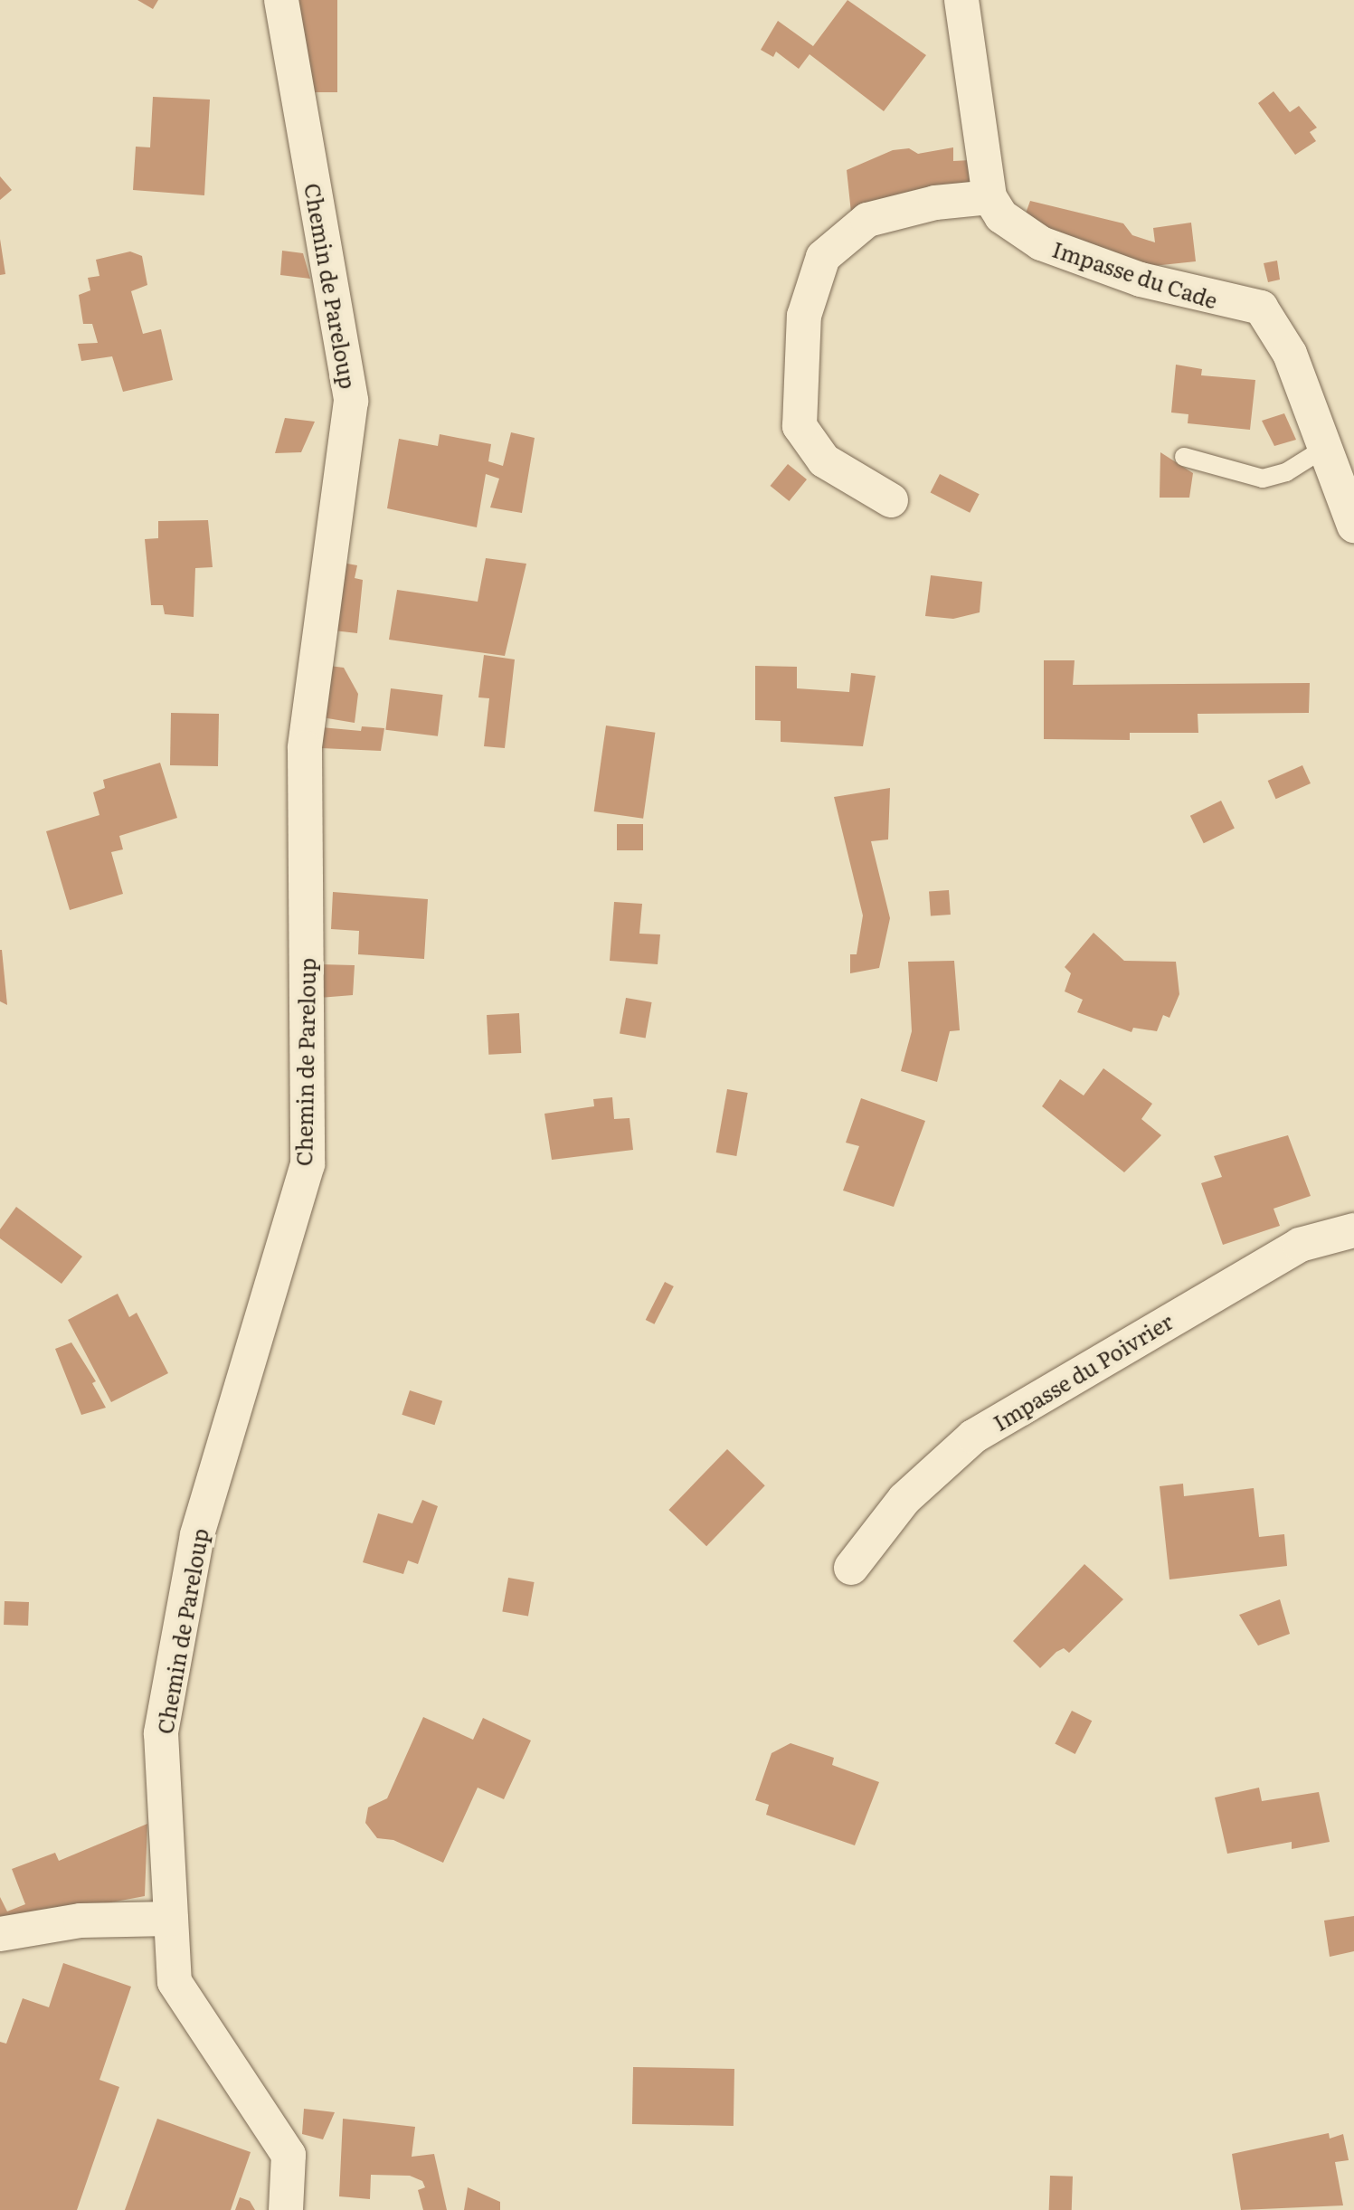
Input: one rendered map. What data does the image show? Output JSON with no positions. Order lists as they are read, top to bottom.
{
  "streets": {
    "street": ["Impasse du Cade", "Chemin de Pareloup", "Impasse du Poivrier"]
  }
}
